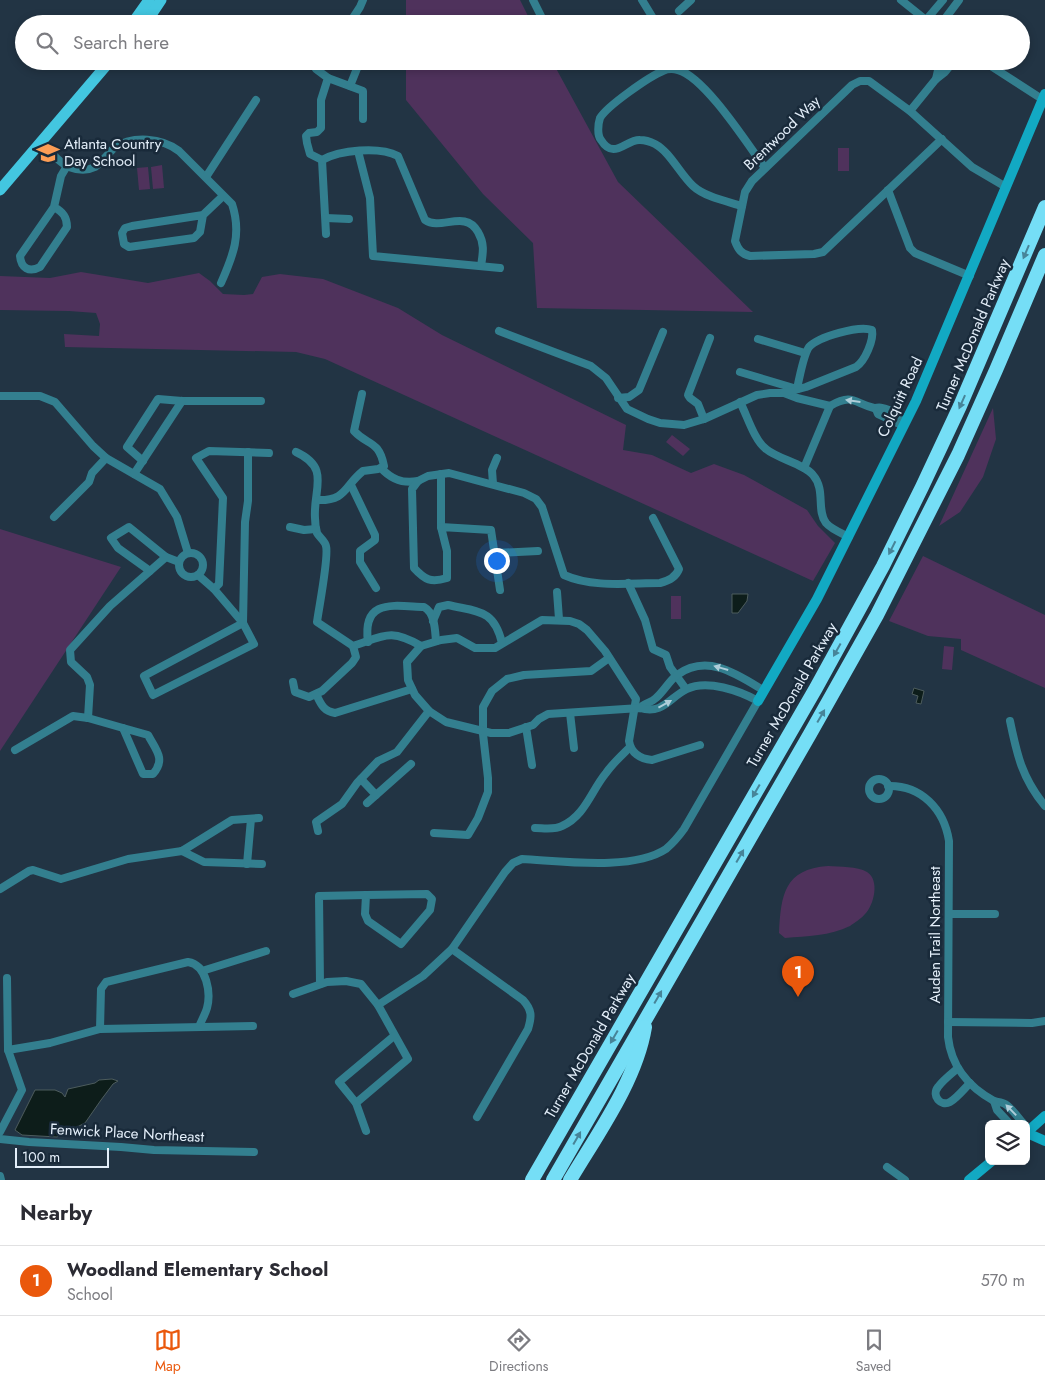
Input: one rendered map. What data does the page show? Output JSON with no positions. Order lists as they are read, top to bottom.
{
  "streets": {
    "highway": ["Turner McDonald Parkway"],
    "street": [
      "Brentwood Way",
      "Colquitt Road",
      "Auden Trail Northeast",
      "Fenwick Place Northeast"
    ]
  },
  "crossings": [
    ["Brentwood Way", "Colquitt Road"]
  ],
  "places": {
    "school or university": ["Atlanta Country Day School"]
  },
  "scale_bar": "100 m",
  "page": {
    "search": "Search here",
    "pins": "1",
    "scale": "100 m",
    "heading": "Nearby",
    "list": [
      {
        "mark": "1",
        "name": "Woodland Elementary School",
        "note": "School",
        "value": "570 m"
      }
    ],
    "nav": ["Map", "Directions", "Saved"]
  }
}
